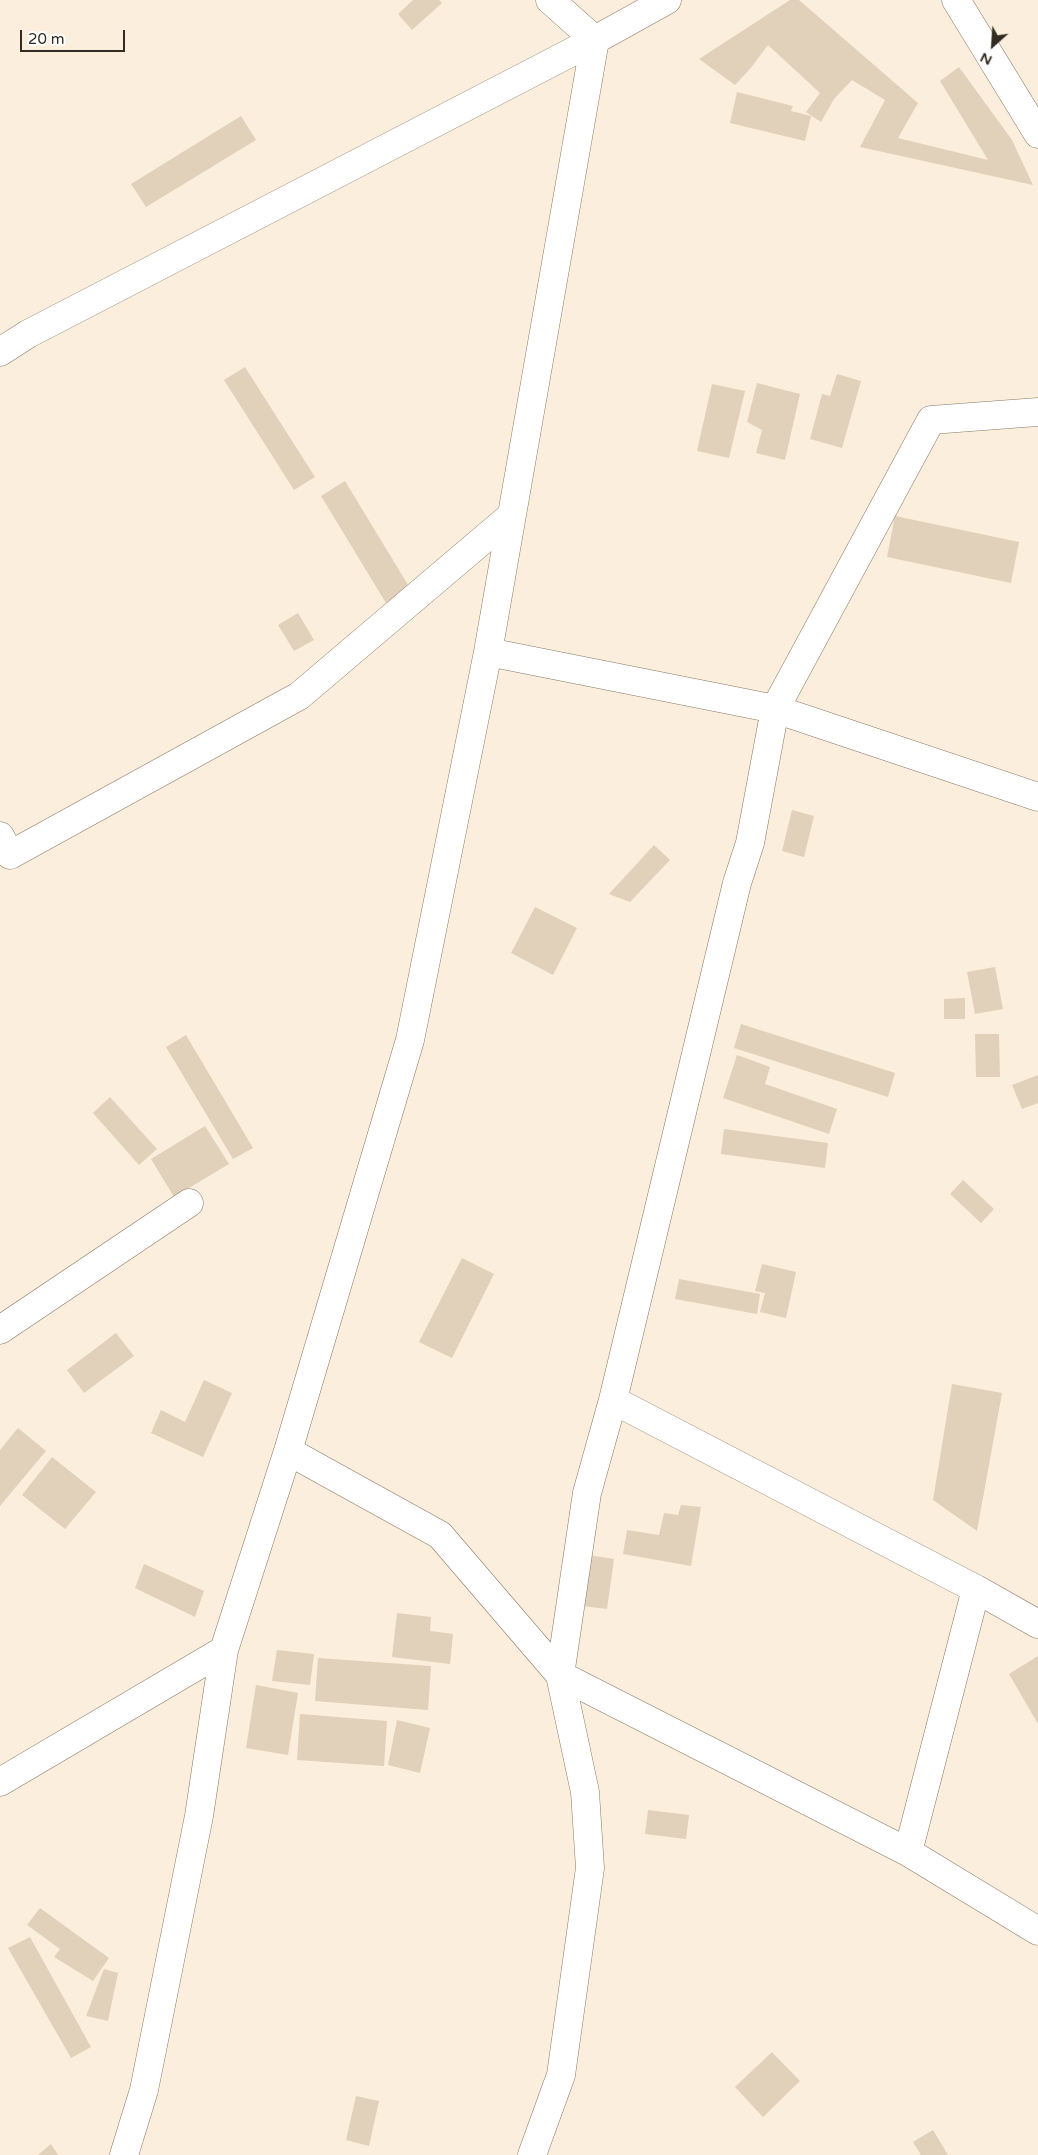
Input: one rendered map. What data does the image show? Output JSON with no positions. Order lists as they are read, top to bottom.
{
  "scale_bar": "20 m",
  "north": "bottom left"
}
